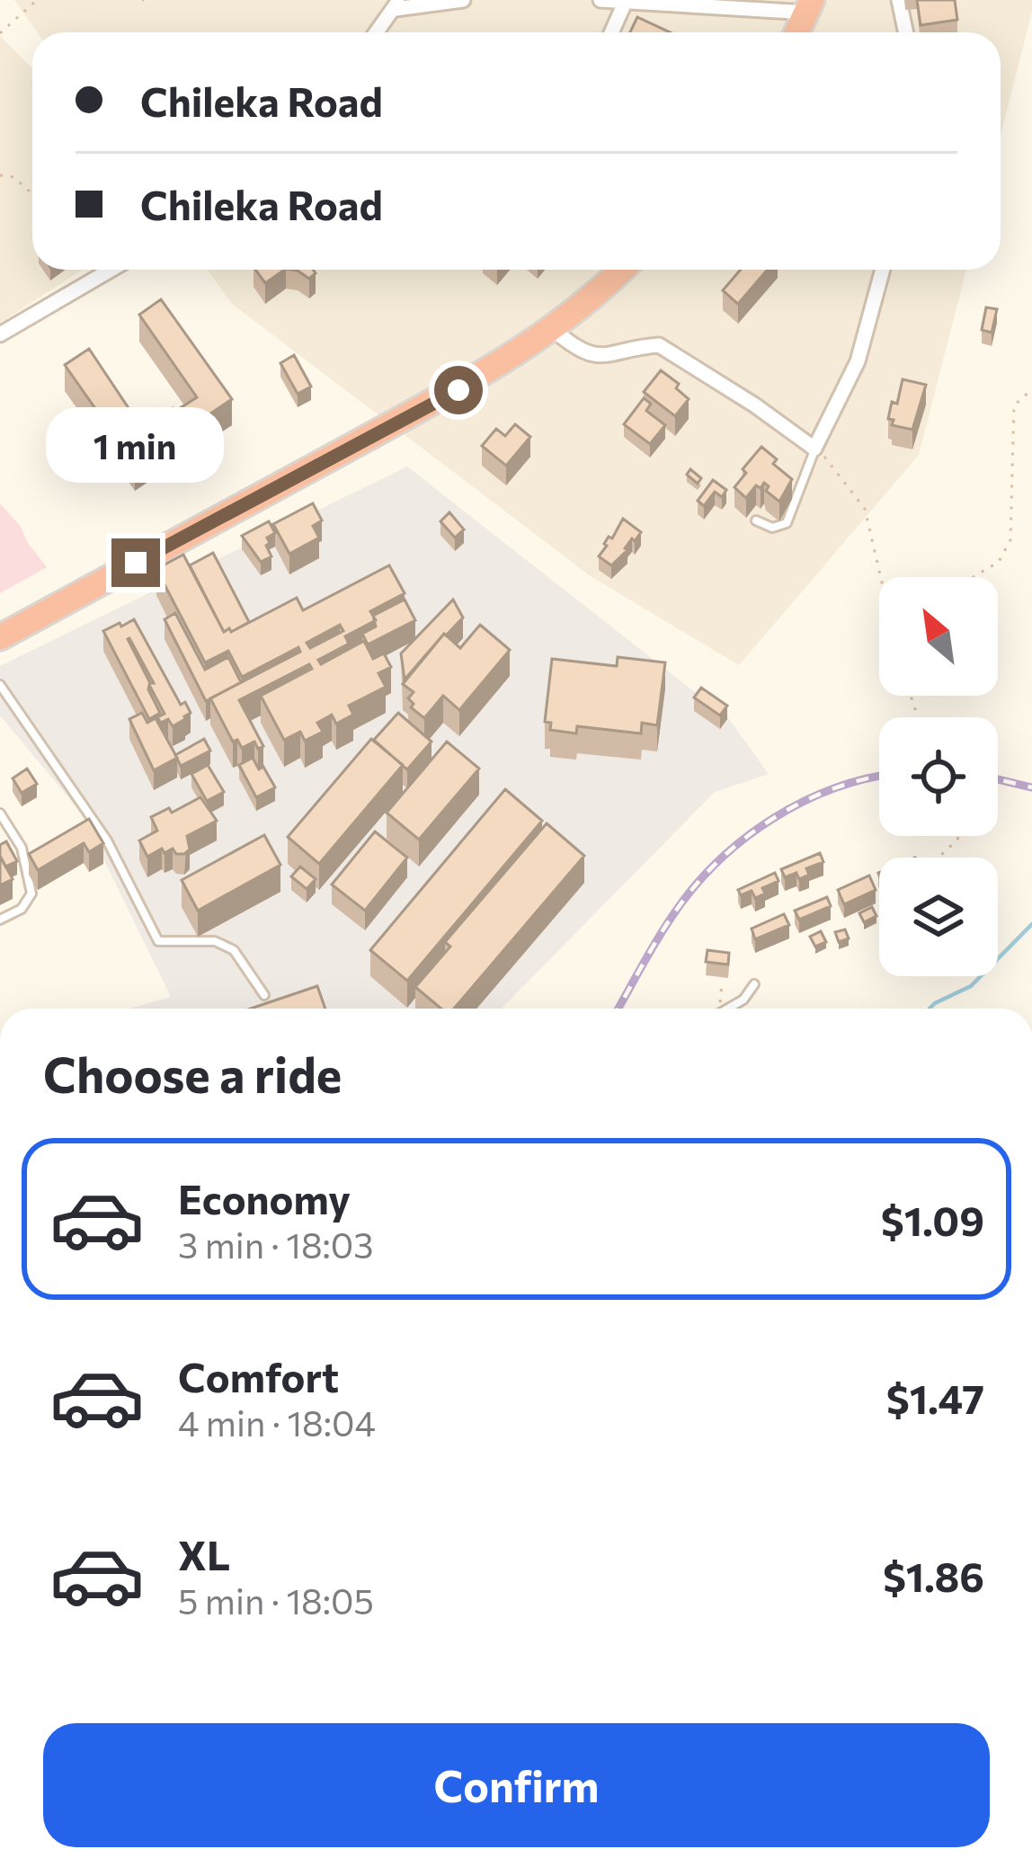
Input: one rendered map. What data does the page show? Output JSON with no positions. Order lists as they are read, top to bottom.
{
  "north": "top left",
  "page": {
    "banner": ["Chileka Road", "Chileka Road"],
    "bubble": "1 min",
    "heading": "Choose a ride",
    "list": [
      {
        "name": "Economy",
        "note": "3 min · 18:03",
        "value": "$1.09"
      },
      {
        "name": "Comfort",
        "note": "4 min · 18:04",
        "value": "$1.47"
      },
      {
        "name": "XL",
        "note": "5 min · 18:05",
        "value": "$1.86"
      }
    ],
    "buttons": "Confirm"
  }
}
